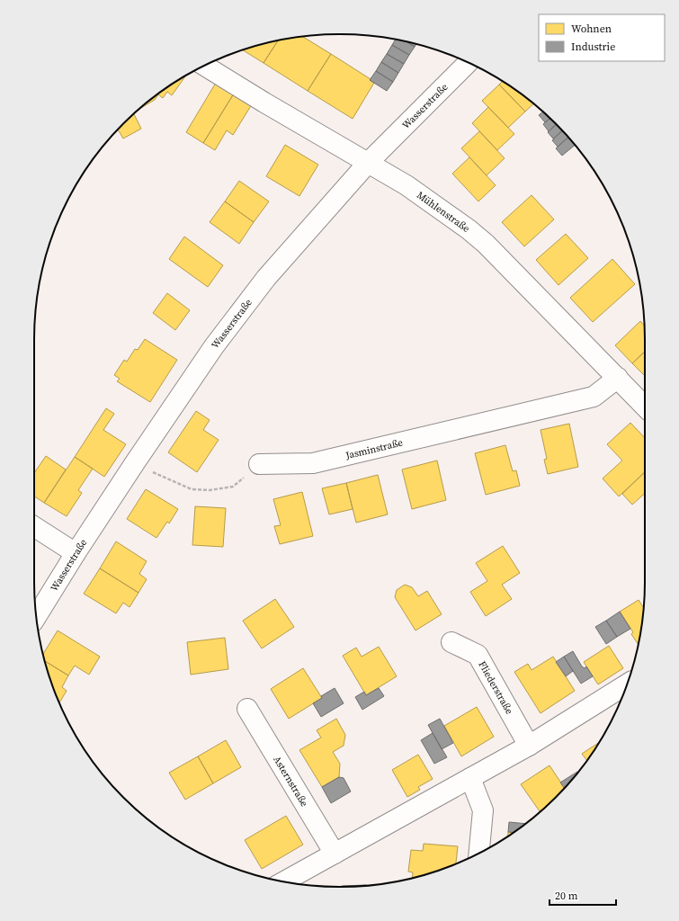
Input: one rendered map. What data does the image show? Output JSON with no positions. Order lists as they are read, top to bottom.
{
  "streets": {
    "street": [
      "Wasserstraße",
      "Mühlenstraße",
      "Jasminstraße",
      "Fliederstraße",
      "Asternstraße"
    ]
  },
  "crossings": [
    ["Wasserstraße", "Mühlenstraße"],
    ["Mühlenstraße", "Jasminstraße"]
  ],
  "legend": ["Wohnen", "Industrie"],
  "scale_bar": "20 m"
}
